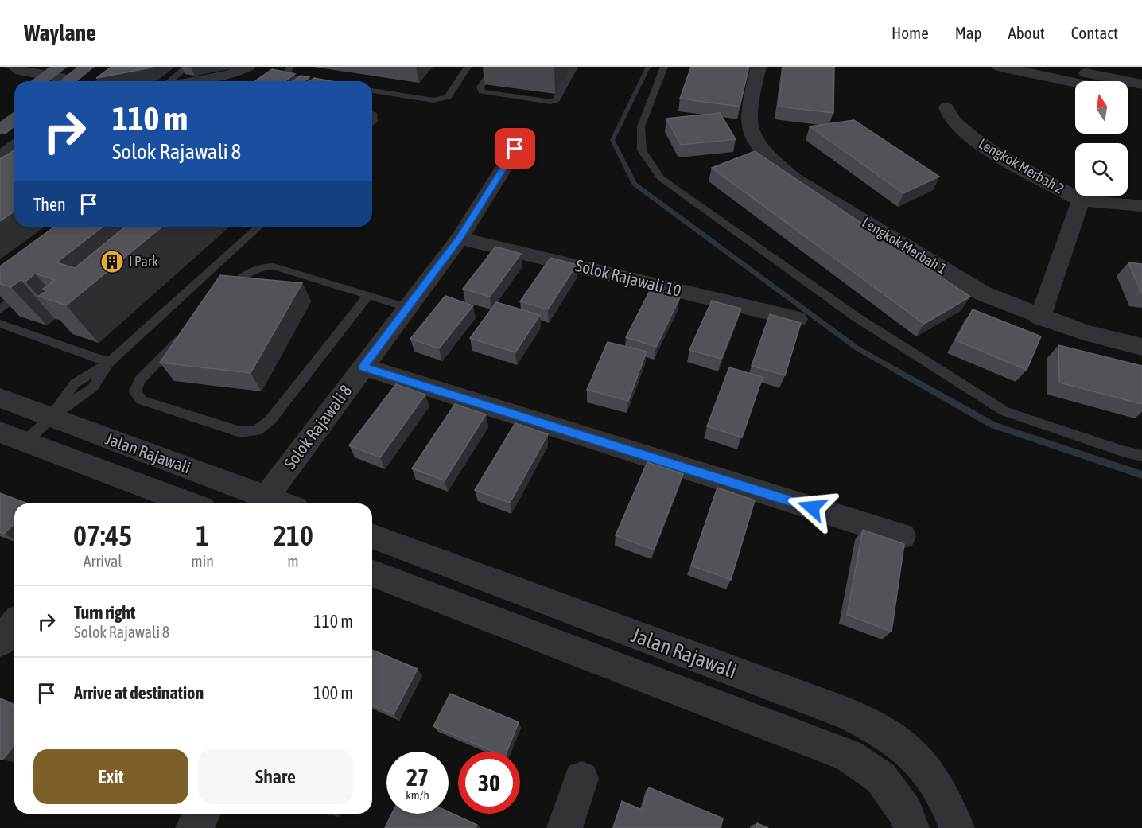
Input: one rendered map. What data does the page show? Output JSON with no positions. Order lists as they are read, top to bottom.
{
  "streets": {
    "street": [
      "Lengkok Merbah 2",
      "Lengkok Merbah 1",
      "Solok Rajawali 10",
      "Solok Rajawali 8",
      "Jalan Rajawali"
    ]
  },
  "crossings": [
    ["Lengkok Merbah 2", "Lengkok Merbah 1"],
    ["Solok Rajawali 10", "Solok Rajawali 8"],
    ["Solok Rajawali 8", "Jalan Rajawali"]
  ],
  "places": {
    "building": ["I Park"]
  },
  "north": "top",
  "page": {
    "header": "Waylane",
    "nav": [
      "Home",
      "Map",
      "About",
      "Contact"
    ],
    "turn": ["110 m", "Solok Rajawali 8"],
    "then": "Then",
    "eta": [
      "07:45",
      "Arrival",
      "1",
      "min",
      "210",
      "m"
    ],
    "list": [
      {
        "name": "Turn right",
        "note": "Solok Rajawali 8",
        "value": "110 m"
      },
      {
        "name": "Arrive at destination",
        "value": "100 m"
      }
    ],
    "buttons": ["Exit", "Share"],
    "speed": "27 km/h",
    "limit": "30"
  }
}
